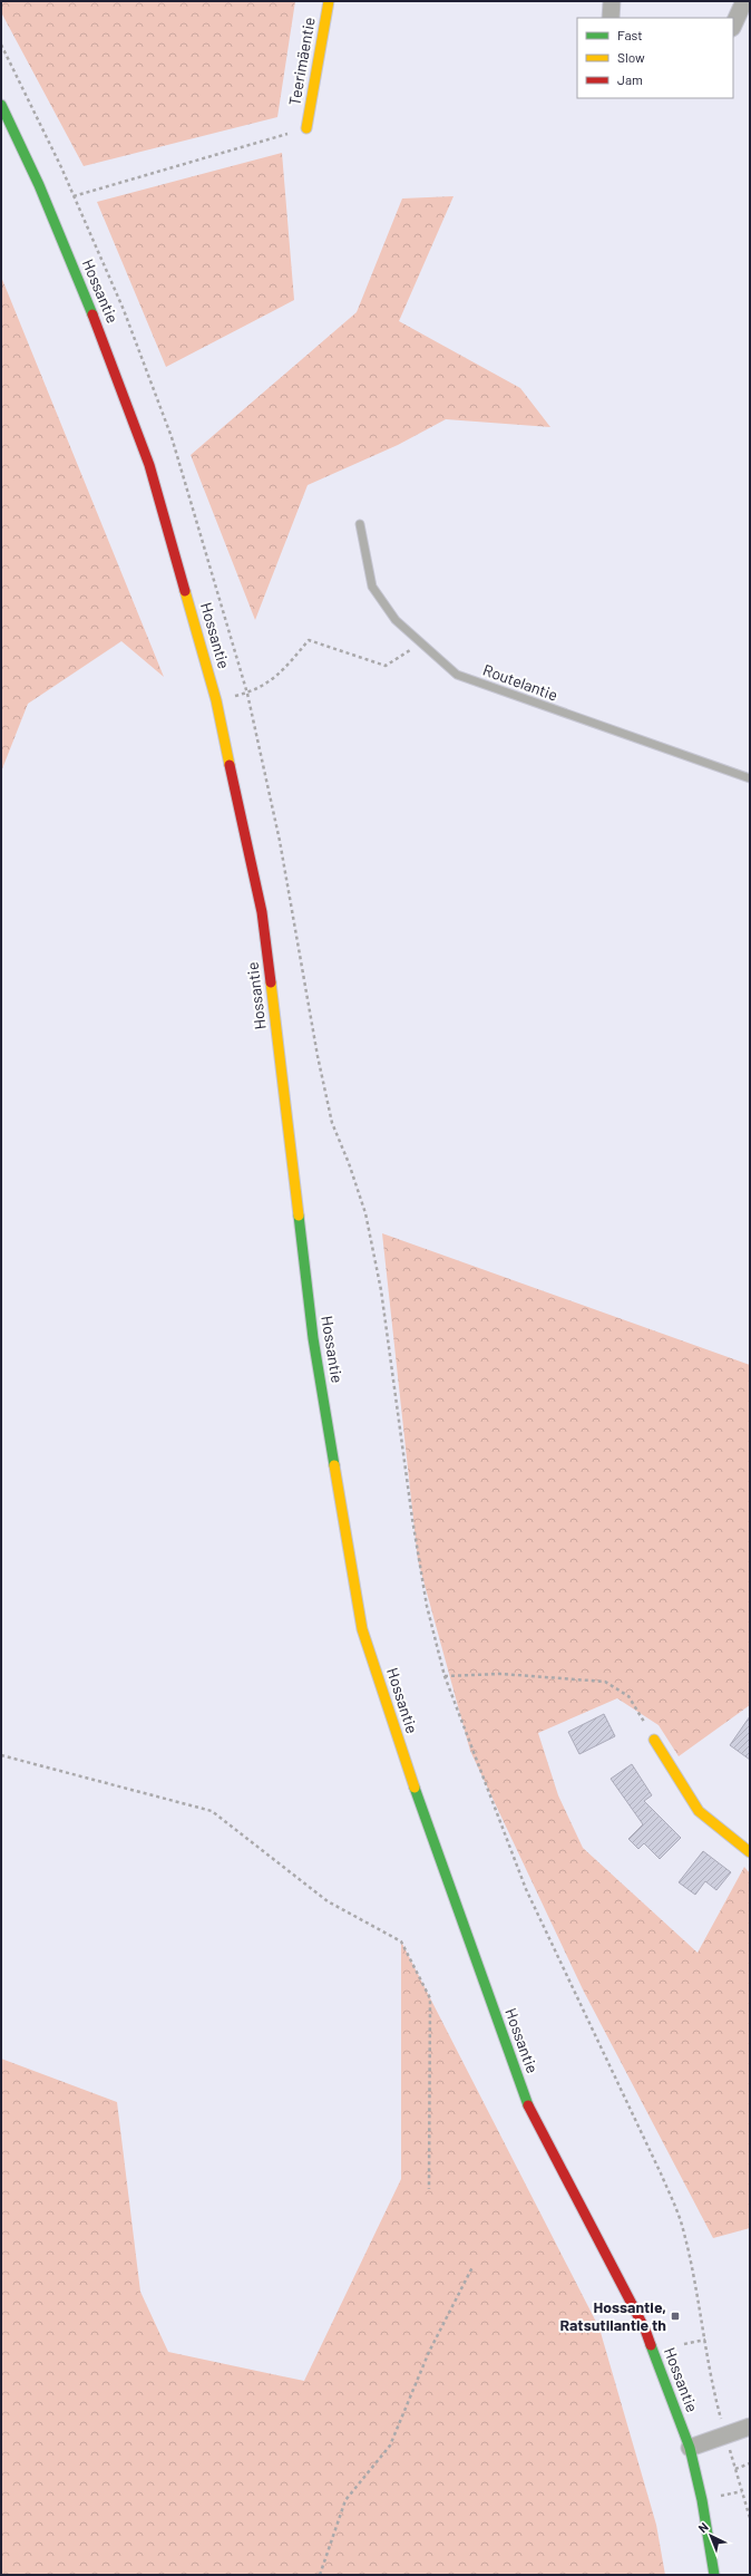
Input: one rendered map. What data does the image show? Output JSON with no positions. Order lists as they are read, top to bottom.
{
  "streets": {
    "main road": ["Teerimäentie", "Hossantie"],
    "lane": ["Routelantie"]
  },
  "places": {
    "transit": ["Hossantie, Ratsutilantie th"]
  },
  "legend": ["Fast", "Slow", "Jam"],
  "north": "top left"
}
